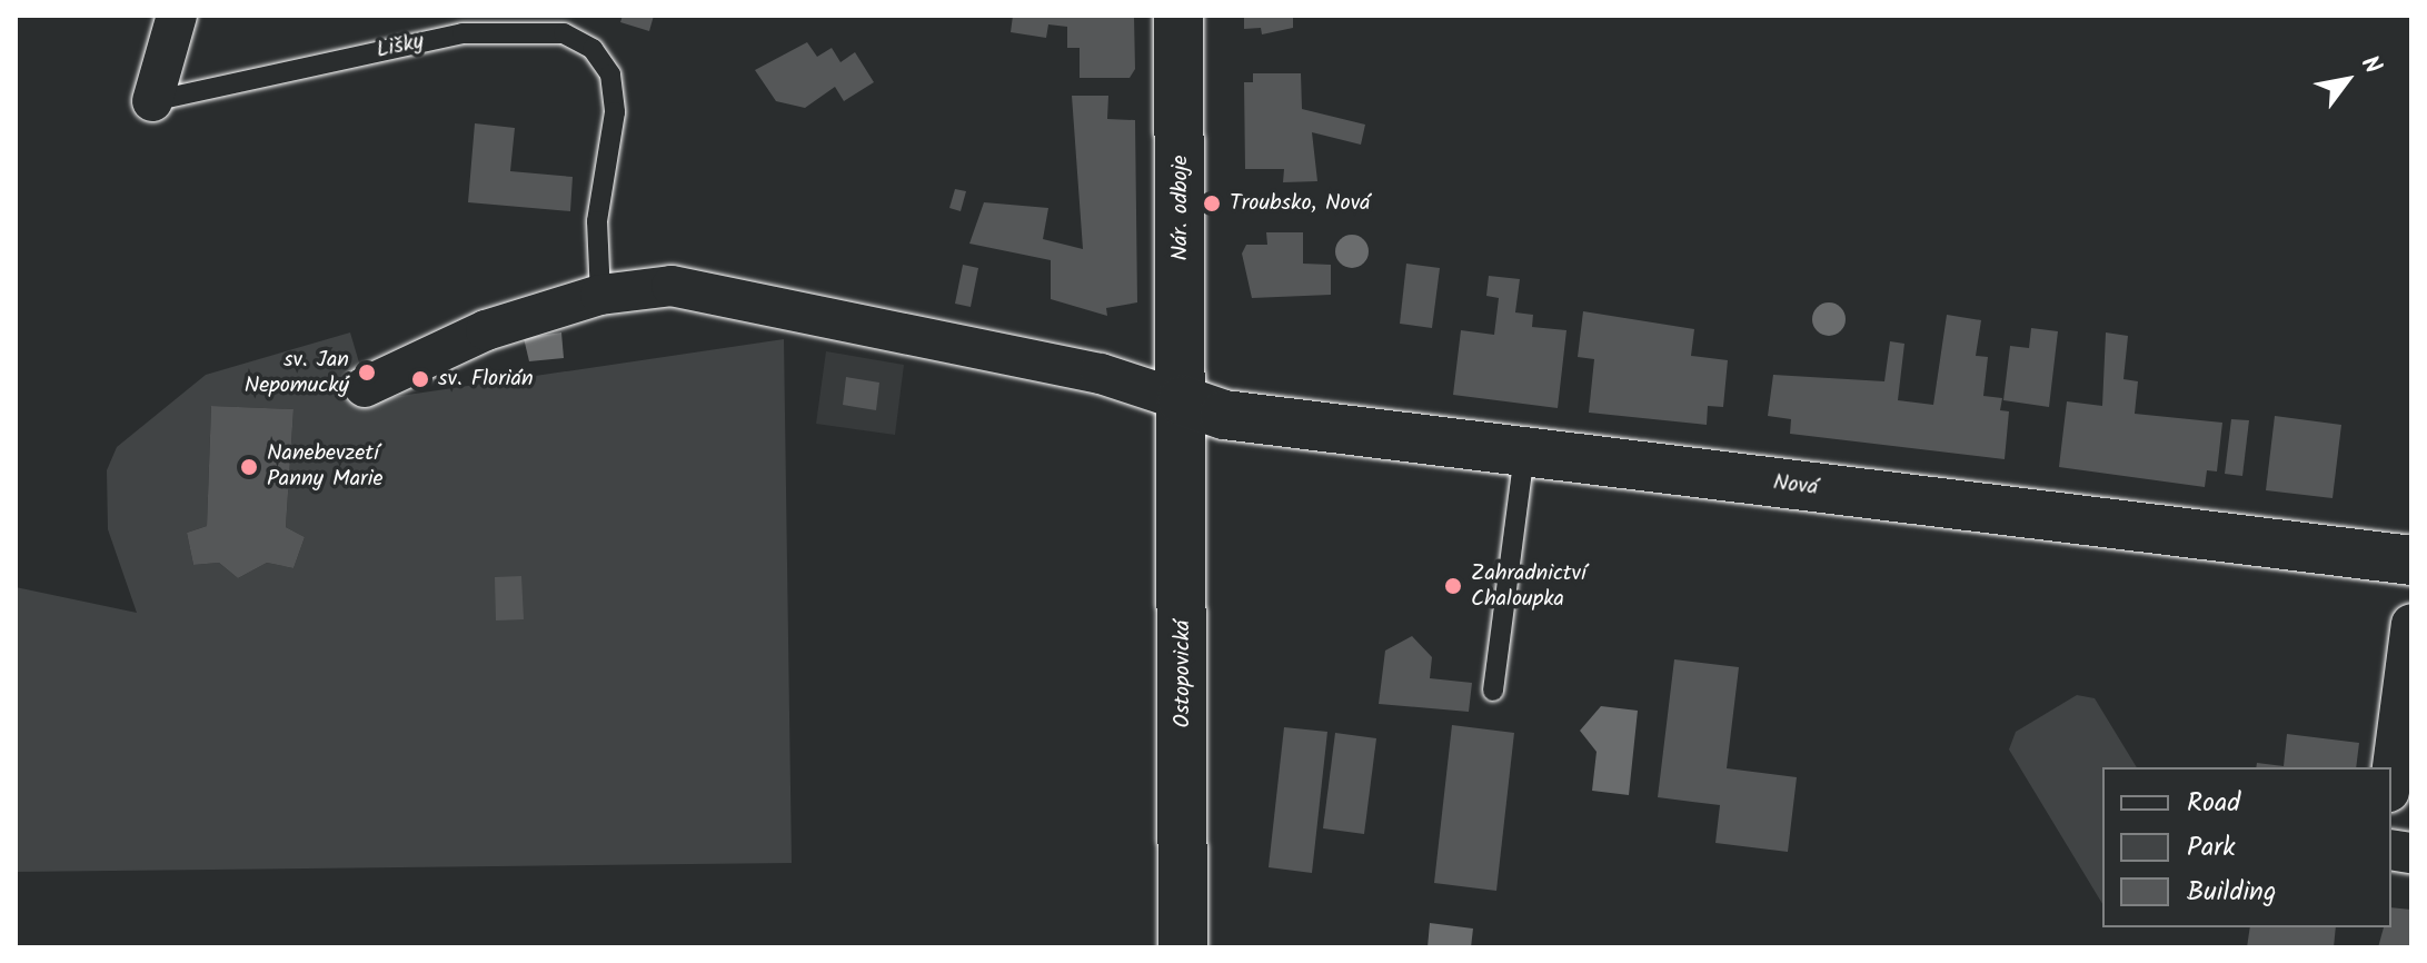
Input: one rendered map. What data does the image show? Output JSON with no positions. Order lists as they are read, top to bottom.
{
  "streets": {
    "street": [
      "Lišky",
      "Nár. odboje",
      "Nová",
      "Ostopovická"
    ]
  },
  "crossings": [
    ["Nár. odboje", "Nová"],
    ["Nár. odboje", "Ostopovická"],
    ["Nová", "Ostopovická"]
  ],
  "places": [
    "Troubsko, Nová",
    "sv. Jan Nepomucký",
    "sv. Florián",
    "Nanebevzetí Panny Marie",
    "Zahradnictví Chaloupka"
  ],
  "legend": ["Road", "Park", "Building"],
  "north": "top right"
}
